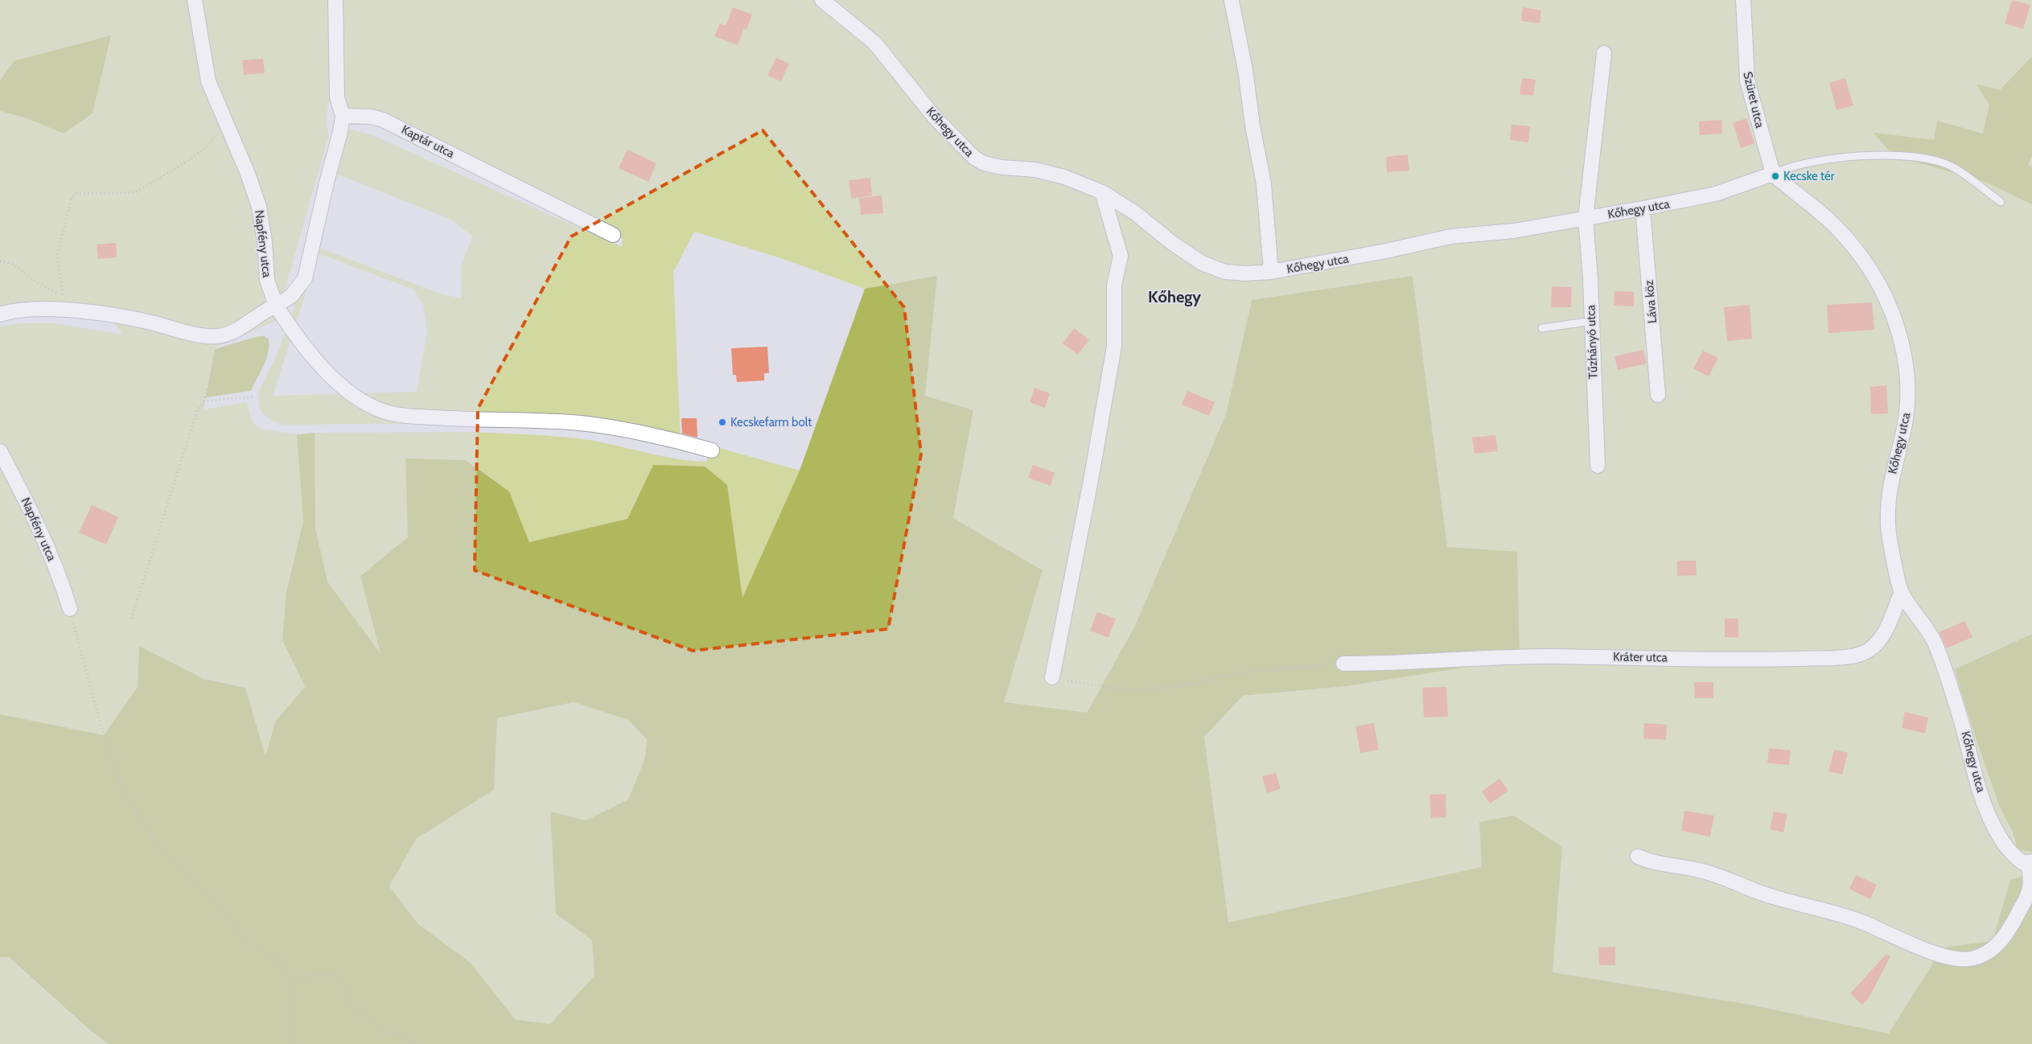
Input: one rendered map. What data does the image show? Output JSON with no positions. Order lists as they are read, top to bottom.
{
  "streets": {
    "street": [
      "Szüret utca",
      "Kőhegy utca",
      "Kaptár utca",
      "Napfény utca",
      "Láva köz",
      "Tűzhányó utca",
      "Kráter utca"
    ]
  },
  "crossings": [
    ["Szüret utca", "Kőhegy utca"],
    ["Kőhegy utca", "Láva köz"],
    ["Kőhegy utca", "Tűzhányó utca"],
    ["Kőhegy utca", "Kráter utca"]
  ],
  "districts": ["Kőhegy"],
  "places": ["Kecske tér", "Kecskefarm bolt"]
}
